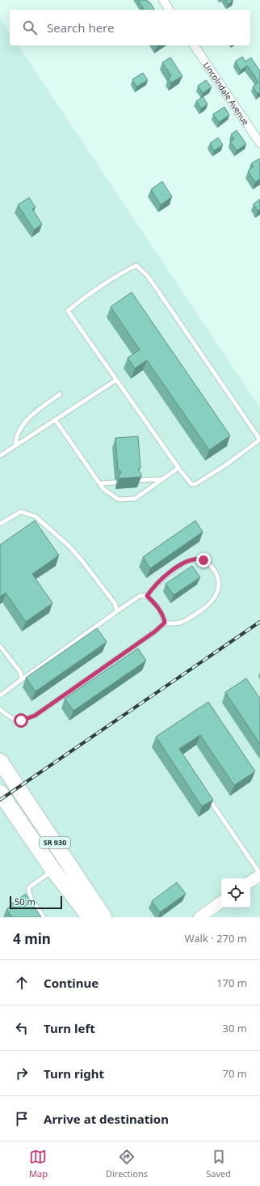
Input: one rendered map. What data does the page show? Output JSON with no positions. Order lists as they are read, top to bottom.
{
  "streets": {
    "highway": ["SR 930"],
    "street": ["Lincolndale Avenue"]
  },
  "scale_bar": "50 m",
  "page": {
    "search": "Search here",
    "scale": "50 m",
    "heading": ["4 min", "Walk · 270 m"],
    "list": [
      ["Continue", "170 m"],
      ["Turn left", "30 m"],
      ["Turn right", "70 m"],
      "Arrive at destination"
    ],
    "nav": ["Map", "Directions", "Saved"]
  }
}
